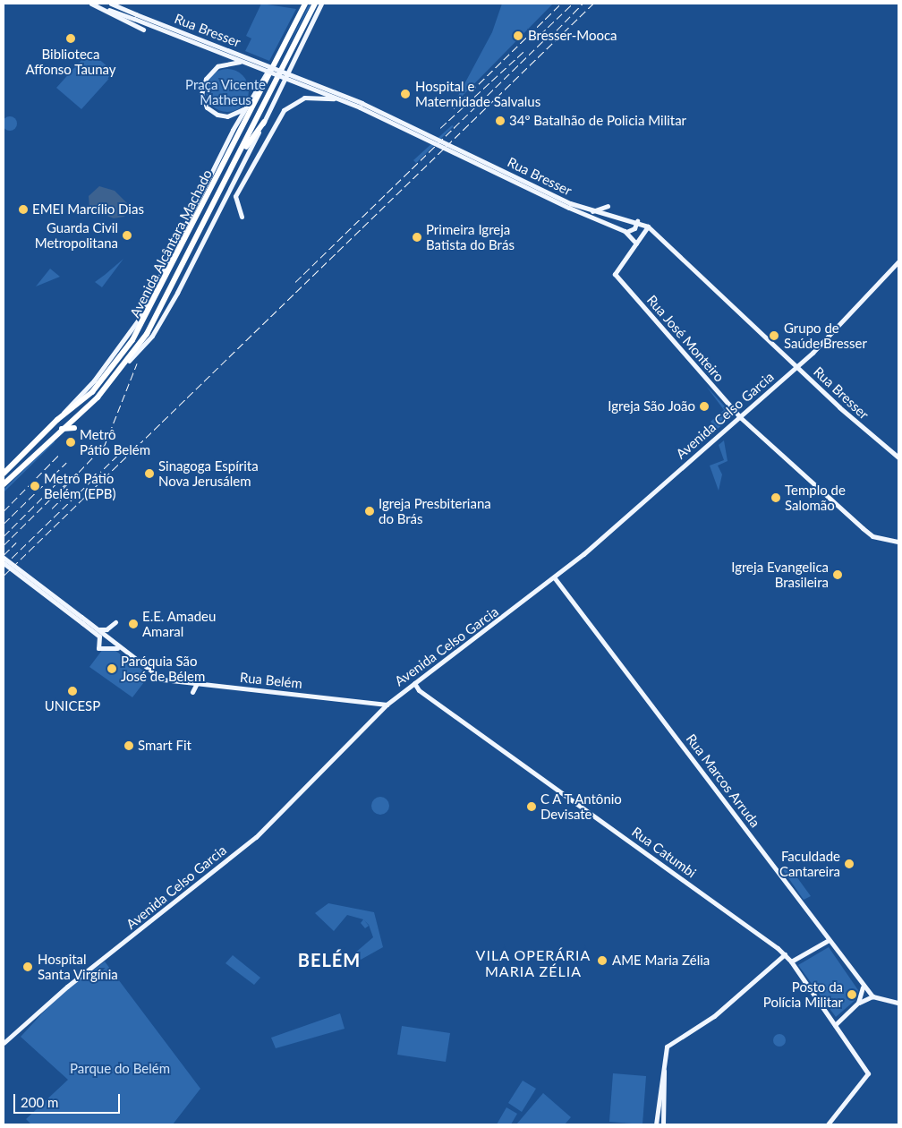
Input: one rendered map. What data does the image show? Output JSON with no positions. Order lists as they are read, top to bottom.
{
  "streets": {
    "highway": ["Avenida Alcântara Machado"],
    "main road": [
      "Rua Bresser",
      "Rua José Monteiro",
      "Avenida Celso Garcia",
      "Rua Belém",
      "Rua Marcos Arruda",
      "Rua Catumbi"
    ]
  },
  "crossings": [
    ["Rua Bresser", "Rua José Monteiro"],
    ["Rua Bresser", "Avenida Celso Garcia"],
    ["Rua José Monteiro", "Avenida Celso Garcia"],
    ["Avenida Celso Garcia", "Rua Belém"],
    ["Avenida Celso Garcia", "Rua Marcos Arruda"],
    ["Avenida Celso Garcia", "Rua Catumbi"]
  ],
  "districts": ["VILA OPERÁRIA MARIA ZÉLIA", "BELÉM"],
  "parks": ["Praça Vicente Matheus", "Parque do Belém"],
  "places": [
    "Bresser-Mooca",
    "Biblioteca Affonso Taunay",
    "Hospital e Maternidade Salvalus",
    "34º Batalhão de Policia Militar",
    "EMEI Marcílio Dias",
    "Guarda Civil Metropolitana",
    "Primeira Igreja Batista do Brás",
    "Grupo de Saúde Bresser",
    "Igreja São João",
    "Metrô Pátio Belém",
    "Sinagoga Espírita Nova Jerusálem",
    "Metrô Pátio Belém (EPB)",
    "Templo de Salomão",
    "Igreja Presbiteriana do Brás",
    "Igreja Evangelica Brasileira",
    "E.E. Amadeu Amaral",
    "Paróquia São José de Bélem",
    "UNICESP",
    "Smart Fit",
    "C A T Antônio Devisate",
    "Faculdade Cantareira",
    "AME Maria Zélia",
    "Hospital Santa Virgínia",
    "Posto da Polícia Militar"
  ],
  "scale_bar": "200 m"
}
